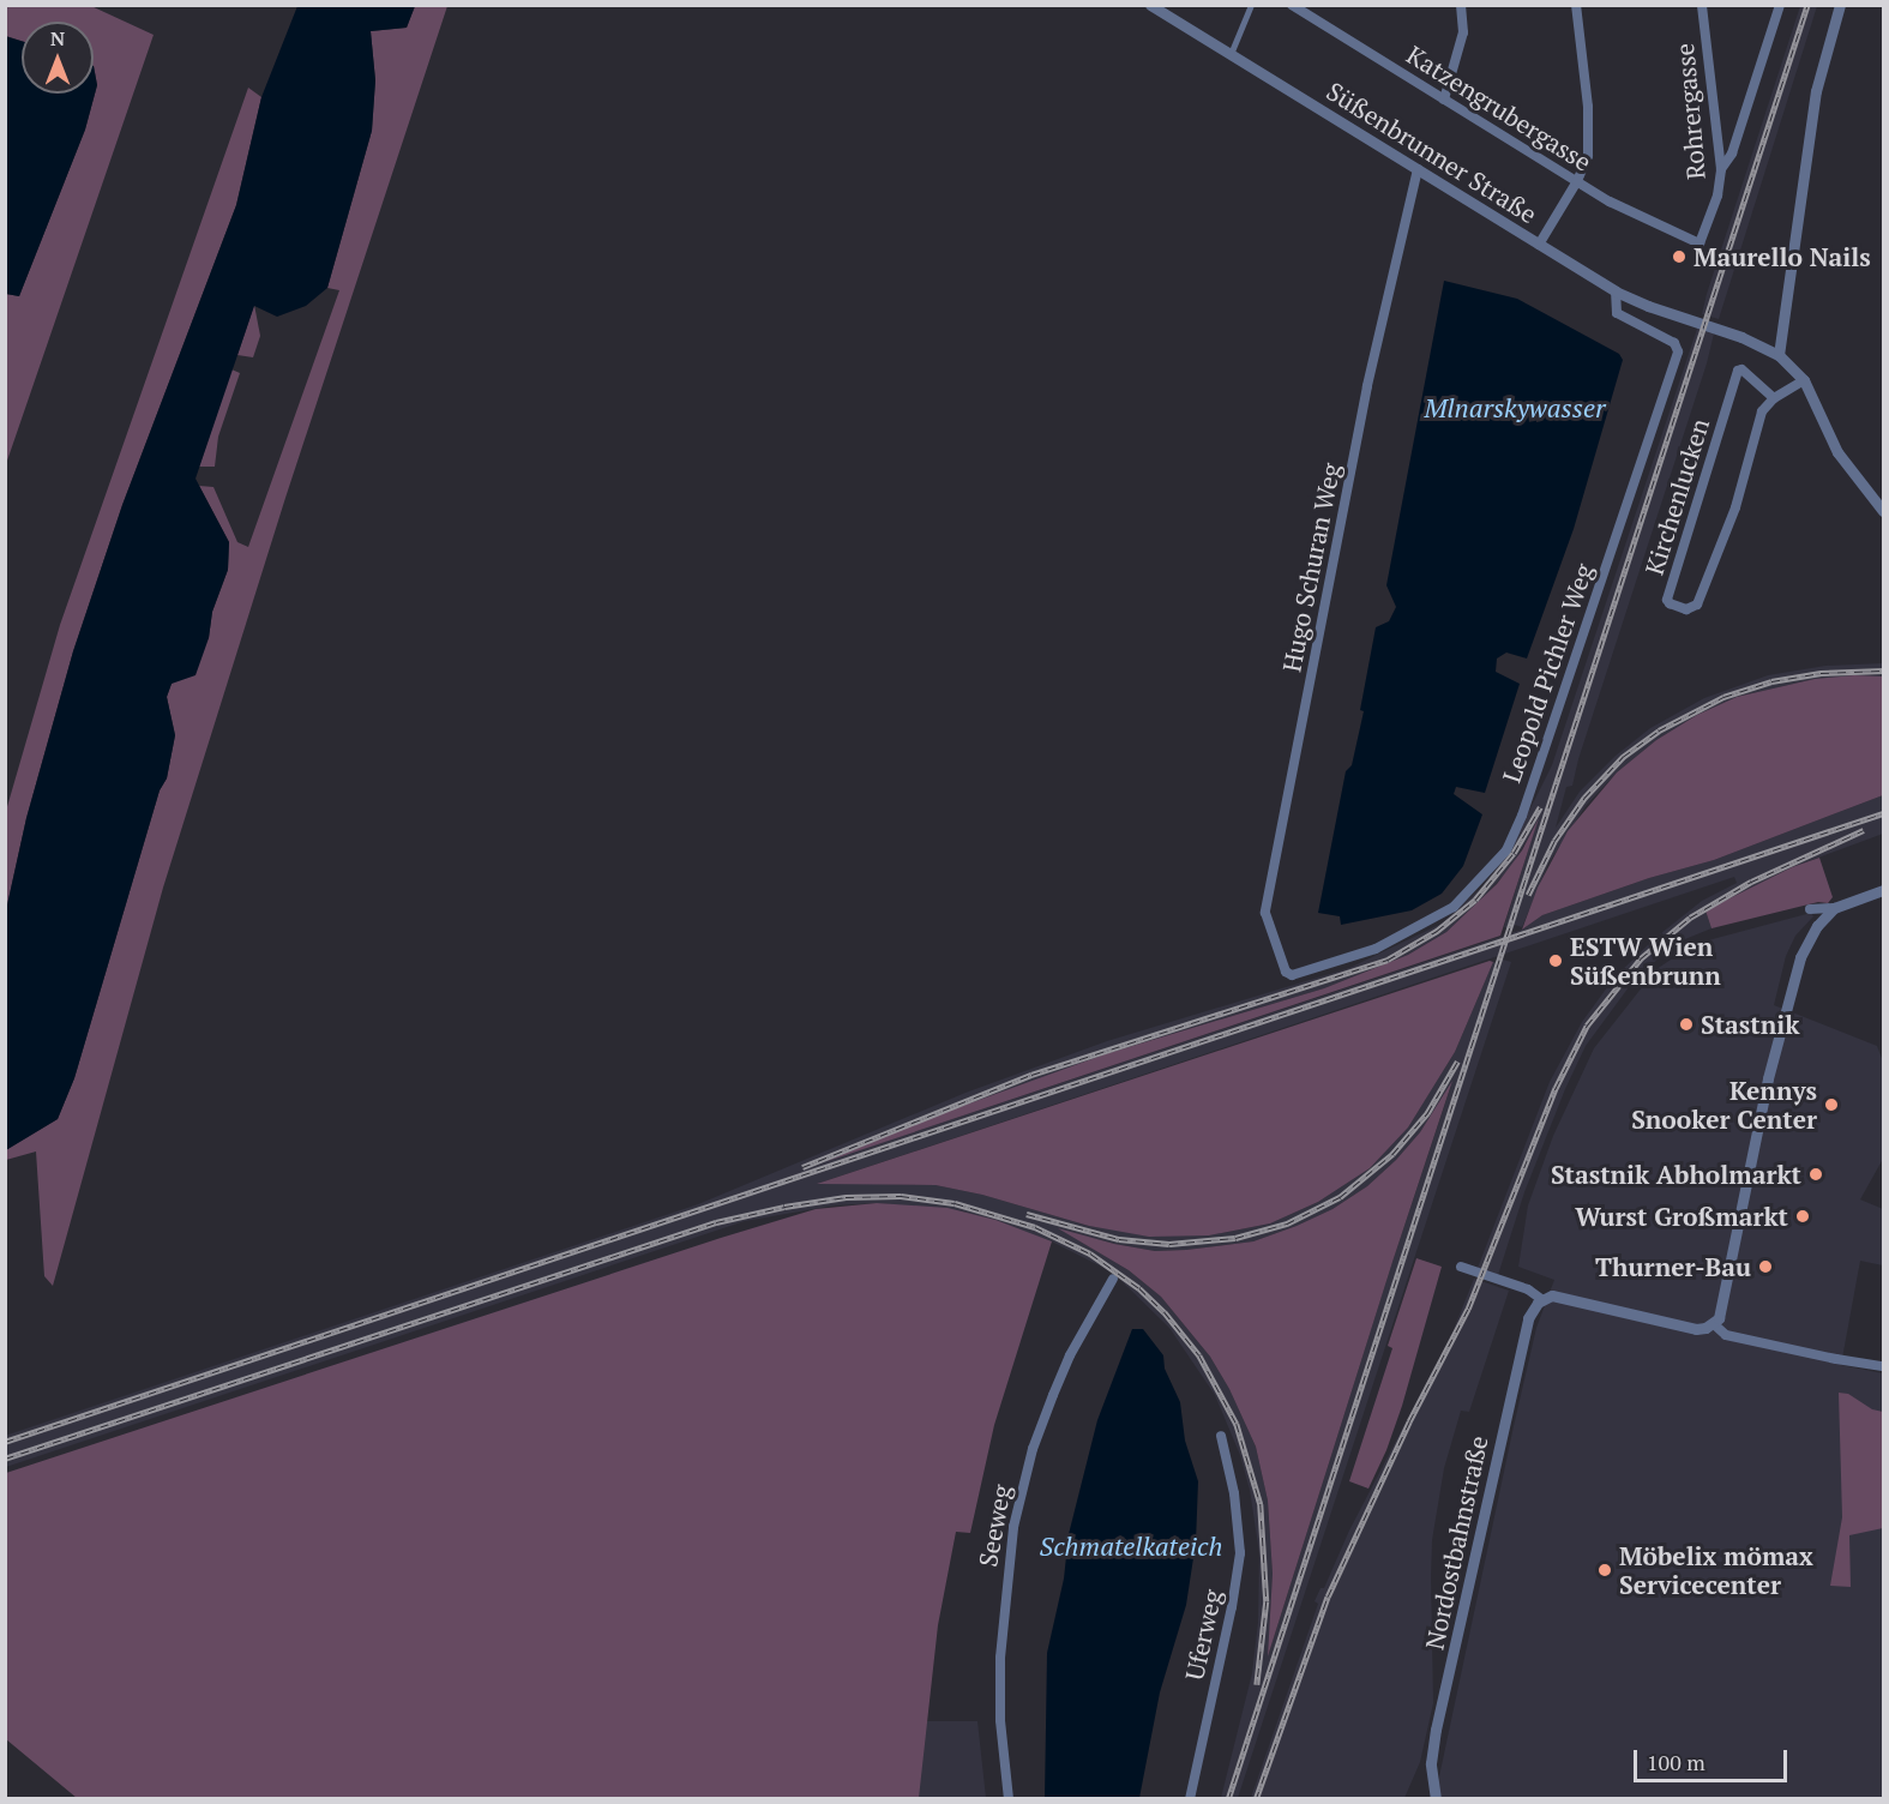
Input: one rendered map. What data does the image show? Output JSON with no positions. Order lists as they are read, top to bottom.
{
  "streets": {
    "street": [
      "Katzengrubergasse",
      "Rohrergasse",
      "Süßenbrunner Straße",
      "Kirchenlucken",
      "Hugo Schuran Weg",
      "Leopold Pichler Weg",
      "Seeweg",
      "Nordostbahnstraße",
      "Uferweg"
    ]
  },
  "crossings": [
    ["Katzengrubergasse", "Rohrergasse"],
    ["Süßenbrunner Straße", "Kirchenlucken"],
    ["Süßenbrunner Straße", "Hugo Schuran Weg"],
    ["Süßenbrunner Straße", "Leopold Pichler Weg"],
    ["Hugo Schuran Weg", "Leopold Pichler Weg"]
  ],
  "water": ["Mlnarskywasser", "Schmatelkateich"],
  "places": [
    "Maurello Nails",
    "ESTW Wien Süßenbrunn",
    "Stastnik",
    "Kennys Snooker Center",
    "Stastnik Abholmarkt",
    "Wurst Großmarkt",
    "Thurner-Bau",
    "Möbelix mömax Servicecenter"
  ],
  "scale_bar": "100 m",
  "north": "top"
}
